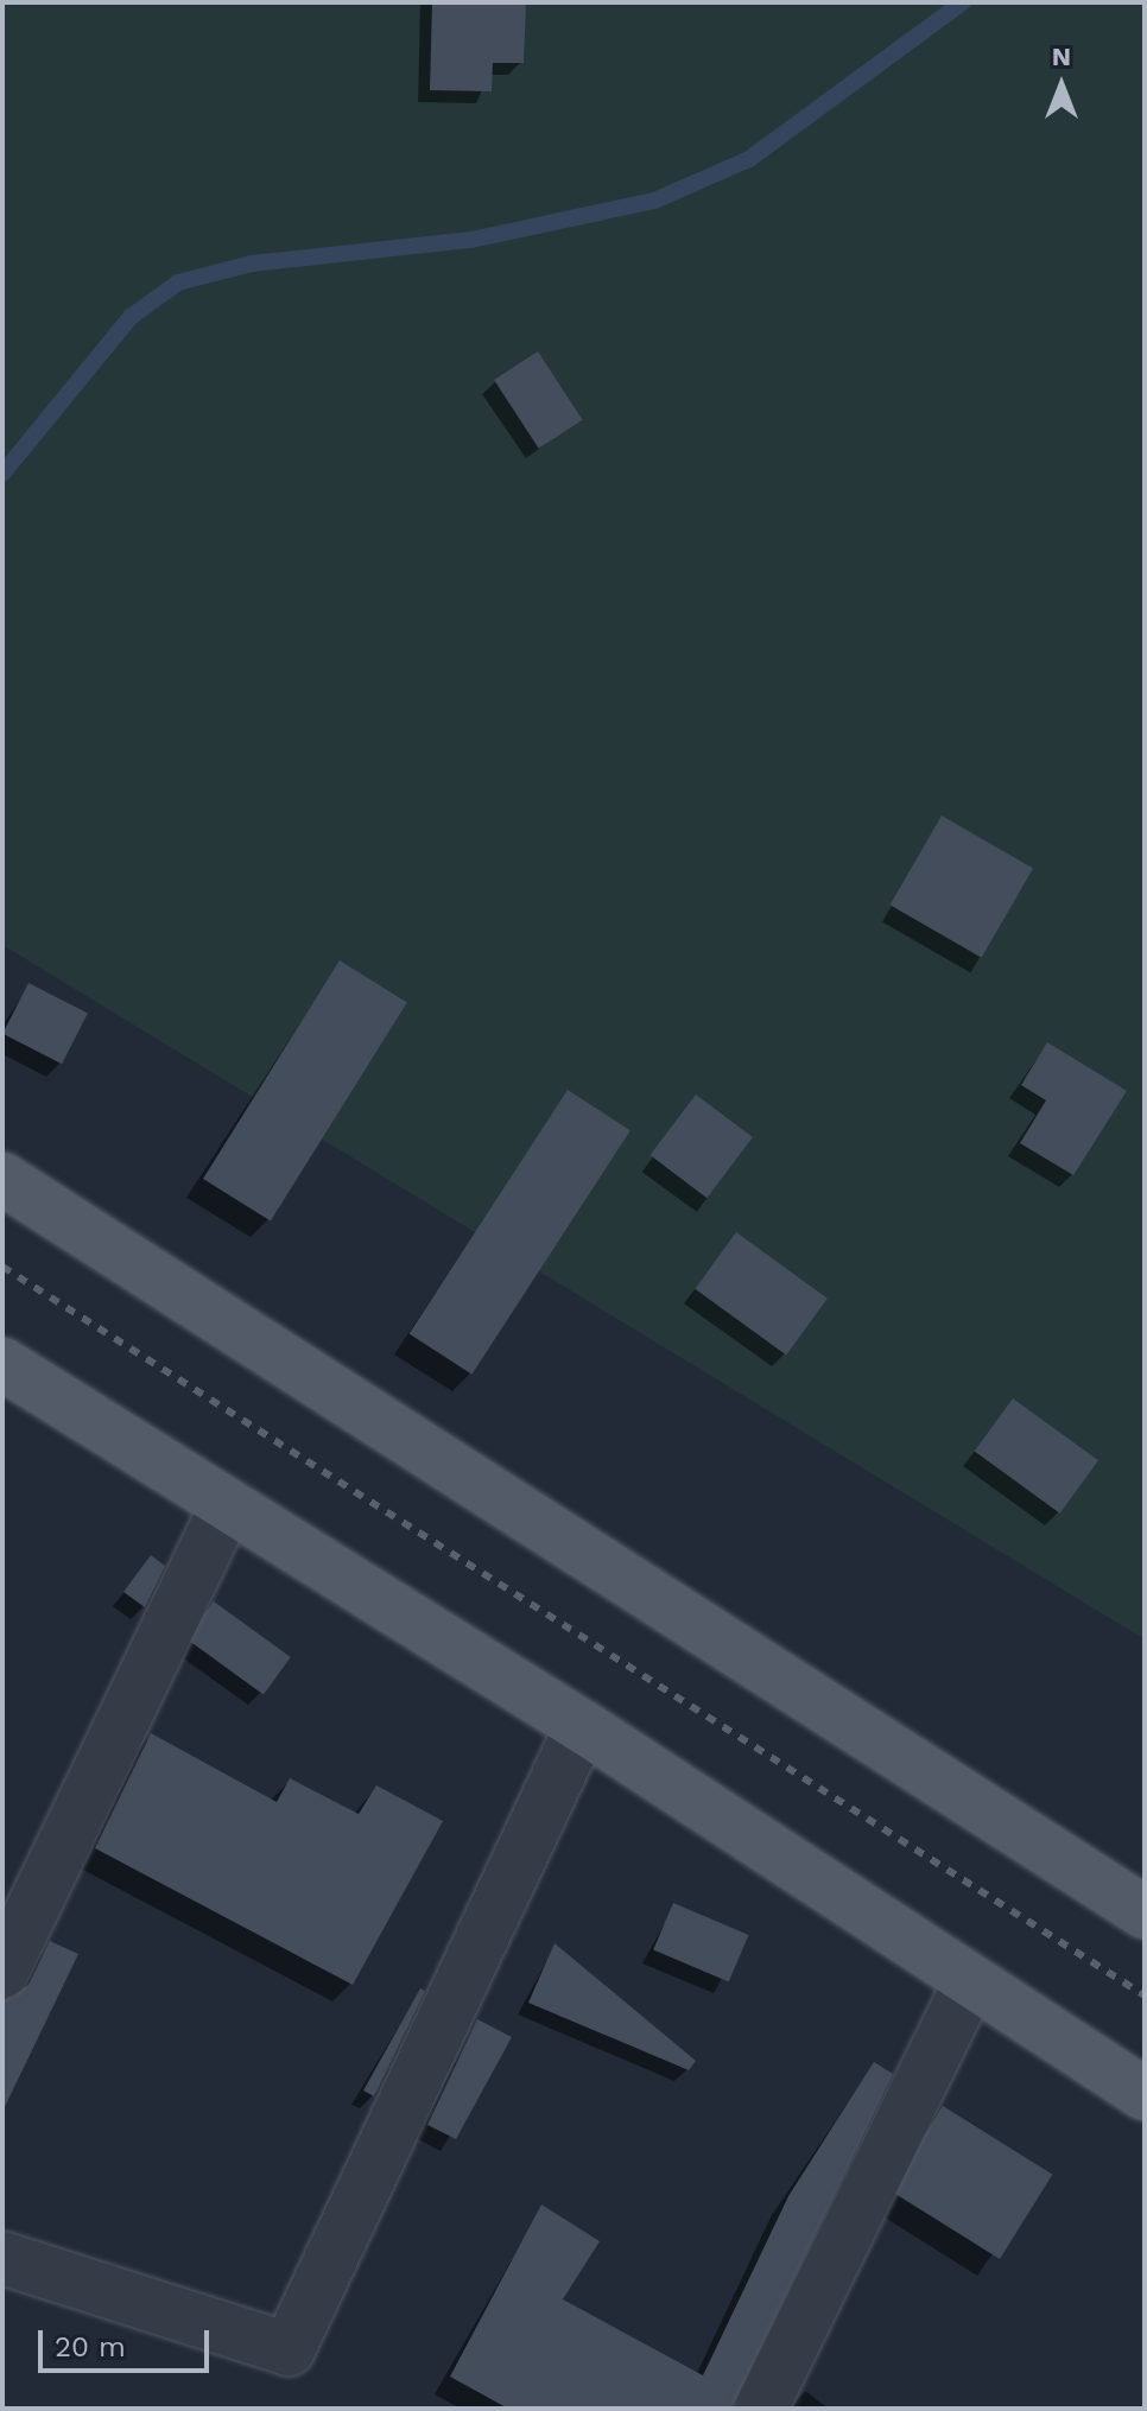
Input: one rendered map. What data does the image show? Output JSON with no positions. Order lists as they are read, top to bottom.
{
  "scale_bar": "20 m",
  "north": "top"
}
